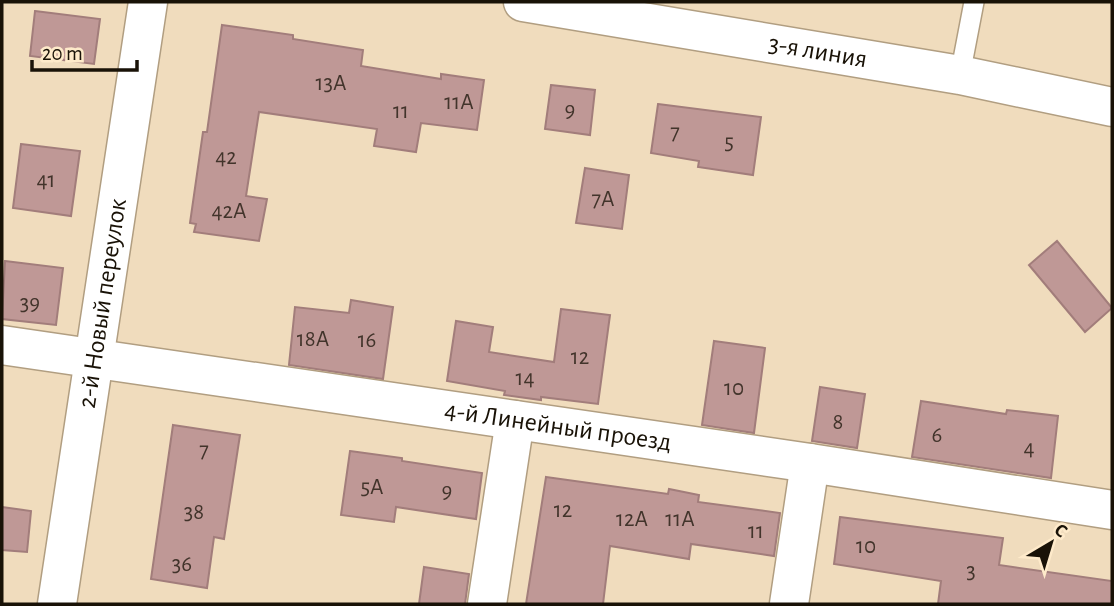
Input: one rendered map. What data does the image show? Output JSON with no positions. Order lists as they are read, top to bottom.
{
  "streets": {
    "street": ["3-я линия", "2-й Новый переулок", "4-й Линейный проезд"]
  },
  "crossings": [
    ["2-й Новый переулок", "4-й Линейный проезд"]
  ],
  "house_numbers": [
    "13А",
    "11А",
    "9",
    "11",
    "7",
    "5",
    "42",
    "41",
    "7А",
    "42А",
    "39",
    "18А",
    "16",
    "12",
    "14",
    "10",
    "8",
    "6",
    "4",
    "7",
    "5А",
    "9",
    "12",
    "38",
    "12А",
    "11А",
    "11",
    "10",
    "36",
    "3"
  ],
  "scale_bar": "20 m",
  "north": "top right"
}
